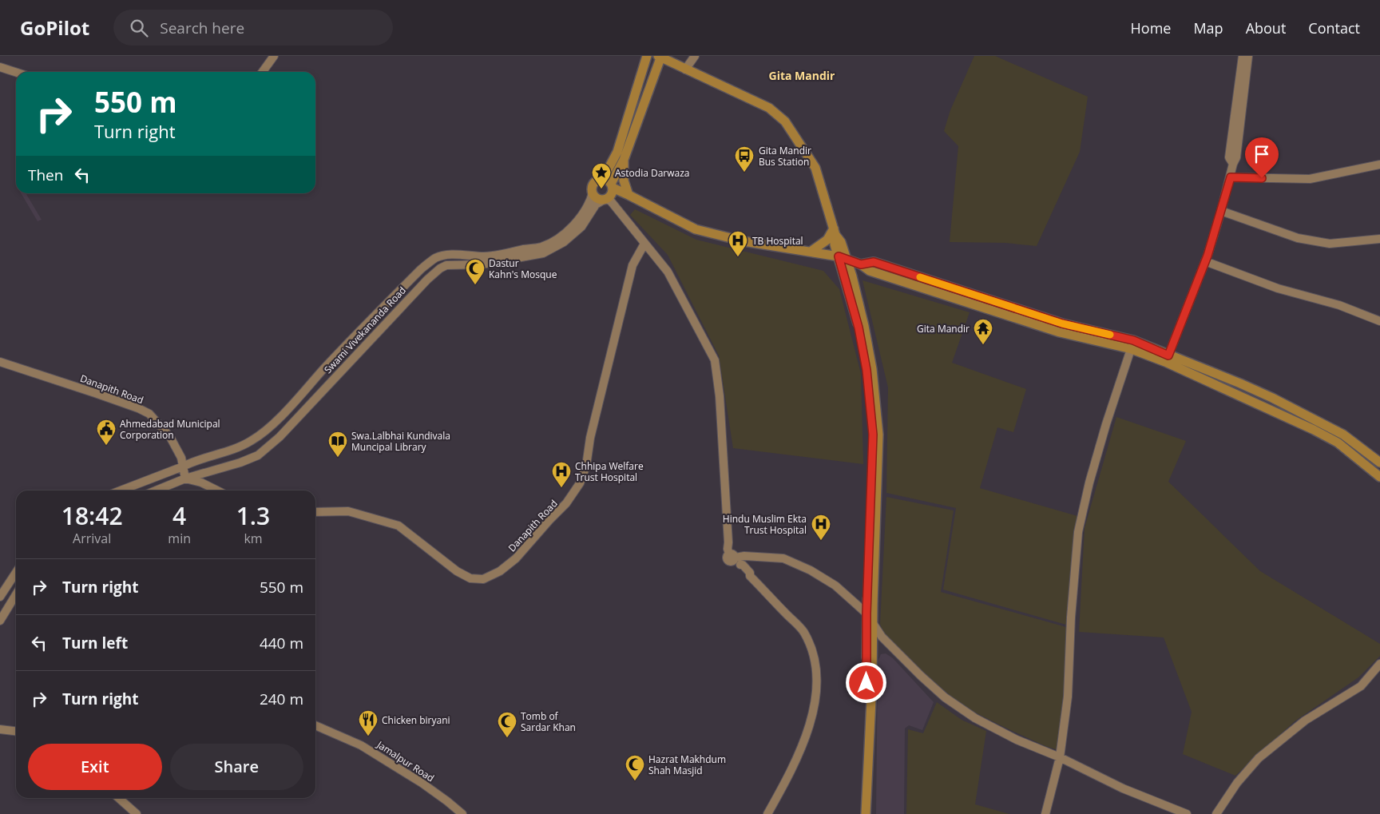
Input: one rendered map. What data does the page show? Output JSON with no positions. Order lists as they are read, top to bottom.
{
  "streets": {
    "street": ["Swami Vivekananda Road", "Danapith Road", "Jamalpur Road"]
  },
  "crossings": [
    ["Swami Vivekananda Road", "Danapith Road"]
  ],
  "districts": ["Gita Mandir"],
  "places": {
    "bus stop": ["Gita Mandir Bus Station"],
    "place": ["Astodia Darwaza"],
    "hospital": ["TB Hospital", "Chhipa Welfare Trust Hospital", "Hindu Muslim Ekta Trust Hospital"],
    "mosque": ["Dastur Kahn's Mosque", "Tomb of Sardar Khan", "Hazrat Makhdum Shah Masjid"],
    "temple": ["Gita Mandir"],
    "public building": ["Ahmedabad Municipal Corporation"],
    "library": ["Swa.Lalbhai Kundivala Muncipal Library"],
    "restaurant": ["Chicken biryani"]
  },
  "page": {
    "header": "GoPilot",
    "search": "Search here",
    "nav": [
      "Home",
      "Map",
      "About",
      "Contact"
    ],
    "turn": ["550 m", "Turn right"],
    "then": "Then",
    "eta": [
      "18:42",
      "Arrival",
      "4",
      "min",
      "1.3",
      "km"
    ],
    "list": [
      {
        "name": "Turn right",
        "value": "550 m"
      },
      {
        "name": "Turn left",
        "value": "440 m"
      },
      {
        "name": "Turn right",
        "value": "240 m"
      }
    ],
    "buttons": ["Exit", "Share"]
  }
}
